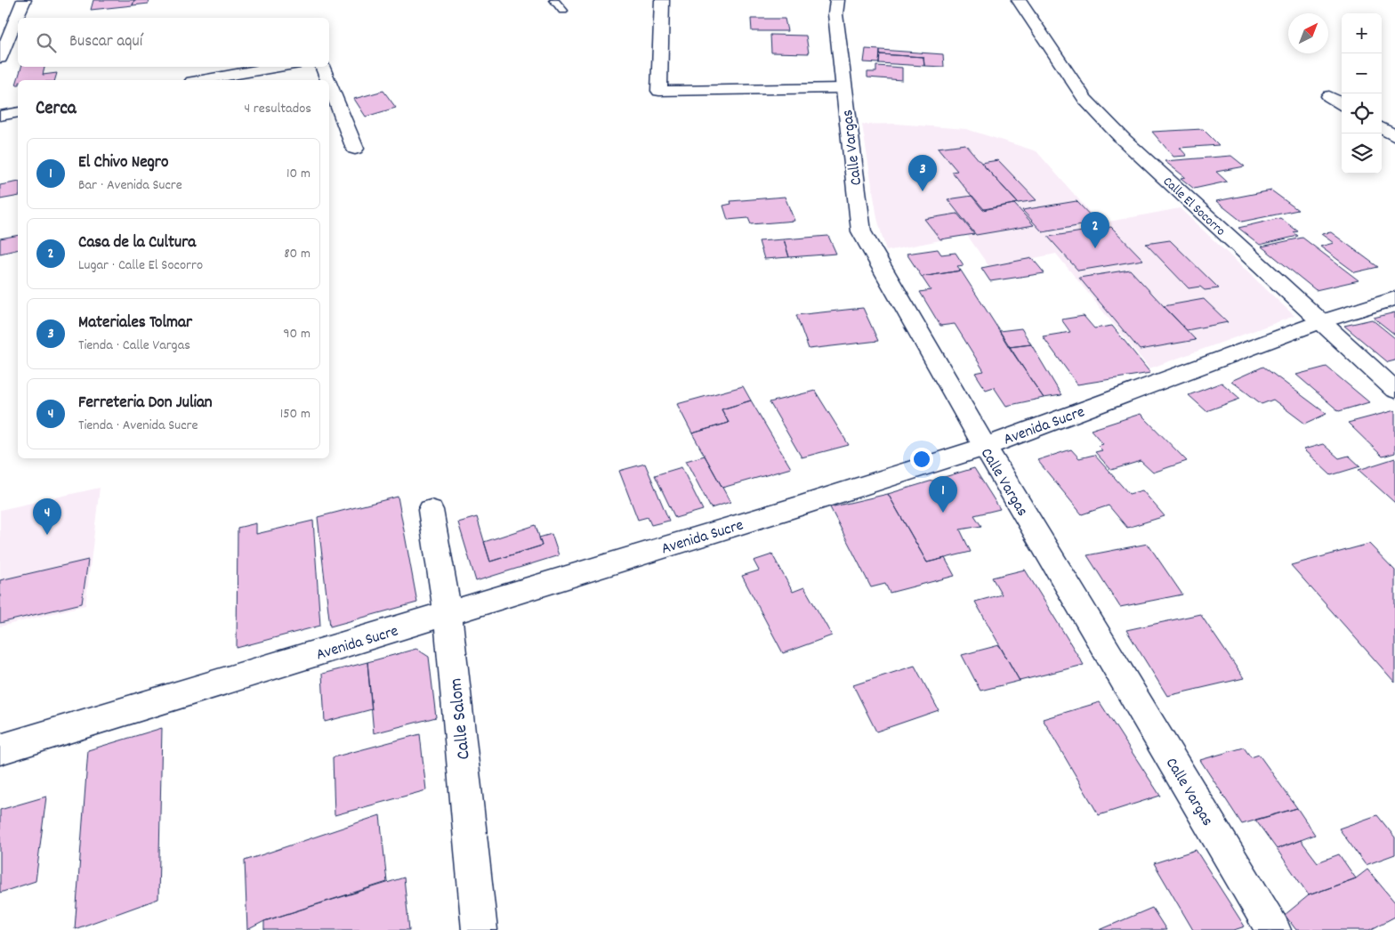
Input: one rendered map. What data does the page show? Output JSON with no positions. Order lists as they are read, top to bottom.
{
  "streets": {
    "street": [
      "Calle Vargas",
      "Calle El Socorro",
      "Avenida Sucre",
      "Calle Salom"
    ]
  },
  "crossings": [
    ["Calle Vargas", "Avenida Sucre"],
    ["Calle El Socorro", "Avenida Sucre"],
    ["Avenida Sucre", "Calle Salom"]
  ],
  "north": "top right",
  "page": {
    "map_buttons": ["+", "−"],
    "search": "Buscar aquí",
    "heading": ["Cerca", "4 resultados"],
    "list": [
      {
        "mark": "1",
        "name": "El Chivo Negro",
        "note": "Bar · Avenida Sucre",
        "value": "10 m"
      },
      {
        "mark": "2",
        "name": "Casa de la Cultura",
        "note": "Lugar · Calle El Socorro",
        "value": "80 m"
      },
      {
        "mark": "3",
        "name": "Materiales Tolmar",
        "note": "Tienda · Calle Vargas",
        "value": "90 m"
      },
      {
        "mark": "4",
        "name": "Ferreteria Don Julian",
        "note": "Tienda · Avenida Sucre",
        "value": "150 m"
      }
    ],
    "pins": [
      "3",
      "2",
      "1",
      "4"
    ]
  }
}
